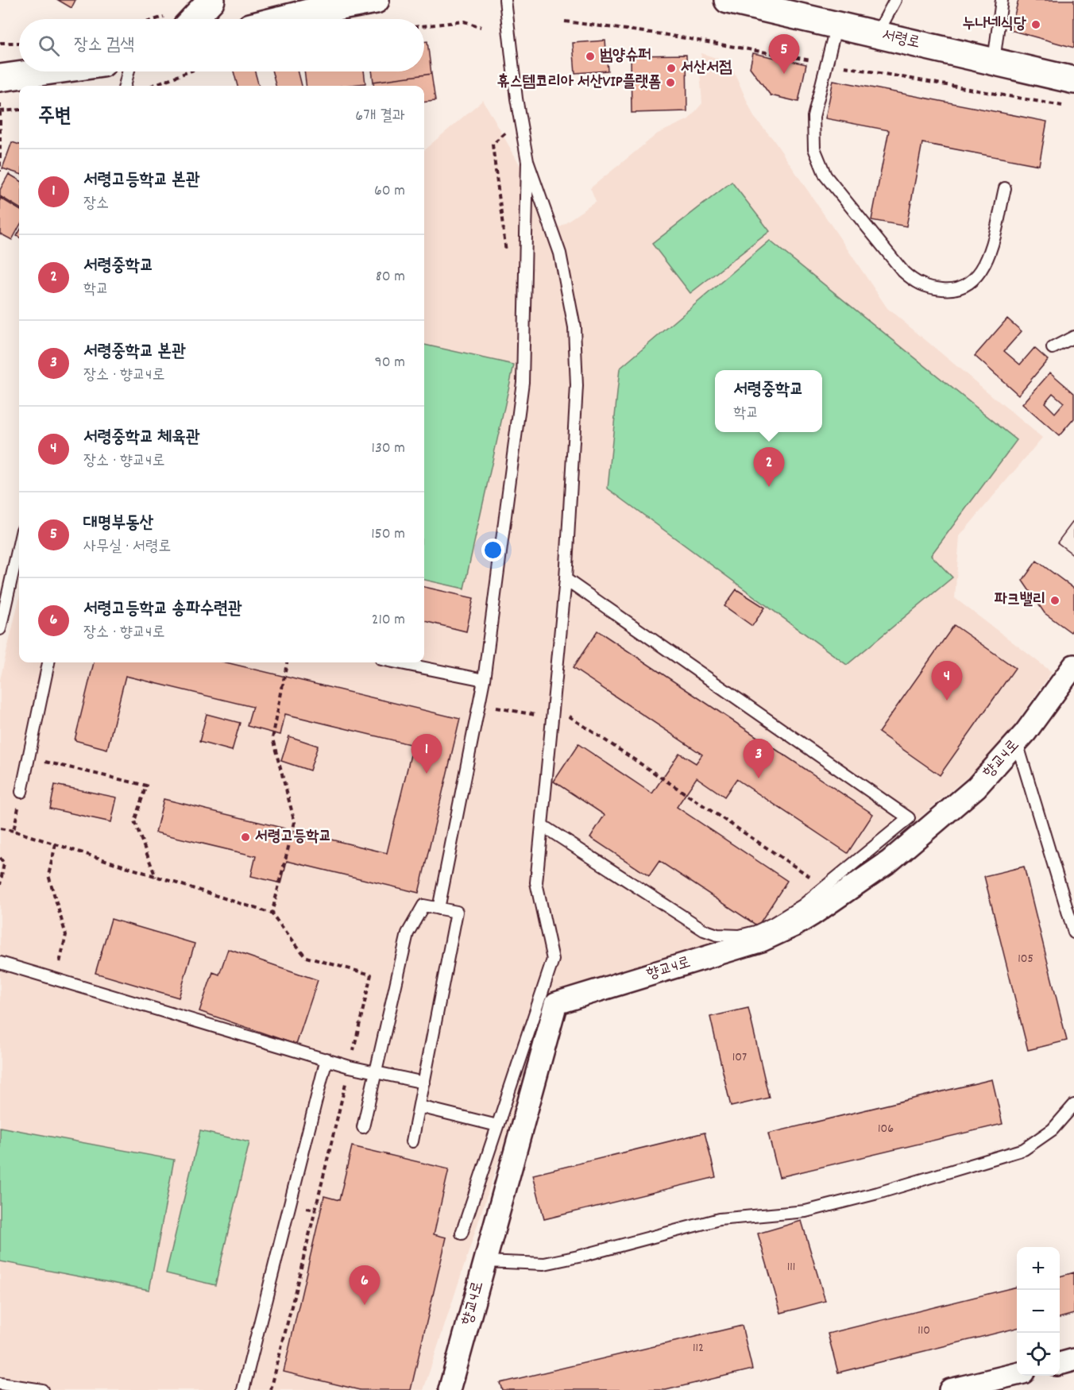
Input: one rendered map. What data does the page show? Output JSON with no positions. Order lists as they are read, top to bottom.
{
  "streets": {
    "street": ["서령로", "향교4로"]
  },
  "places": [
    "누나네식당",
    "범양슈퍼",
    "서산서점",
    "휴스템코리아 서산VIP플랫폼",
    "파크밸리",
    "서령고등학교"
  ],
  "house_numbers": [
    "105",
    "107",
    "106",
    "111",
    "110",
    "112"
  ],
  "page": {
    "search": "장소 검색",
    "pins": [
      "5",
      "2",
      "4",
      "1",
      "3",
      "6"
    ],
    "heading": ["주변", "6개 결과"],
    "list": [
      {
        "mark": "1",
        "name": "서령고등학교 본관",
        "note": "장소",
        "value": "60 m"
      },
      {
        "mark": "2",
        "name": "서령중학교",
        "note": "학교",
        "value": "80 m"
      },
      {
        "mark": "3",
        "name": "서령중학교 본관",
        "note": "장소 · 향교4로",
        "value": "90 m"
      },
      {
        "mark": "4",
        "name": "서령중학교 체육관",
        "note": "장소 · 향교4로",
        "value": "130 m"
      },
      {
        "mark": "5",
        "name": "대명부동산",
        "note": "사무실 · 서령로",
        "value": "150 m"
      },
      {
        "mark": "6",
        "name": "서령고등학교 송파수련관",
        "note": "장소 · 향교4로",
        "value": "210 m"
      }
    ],
    "popup": ["서령중학교", "학교"],
    "map_buttons": ["+", "−"]
  }
}
